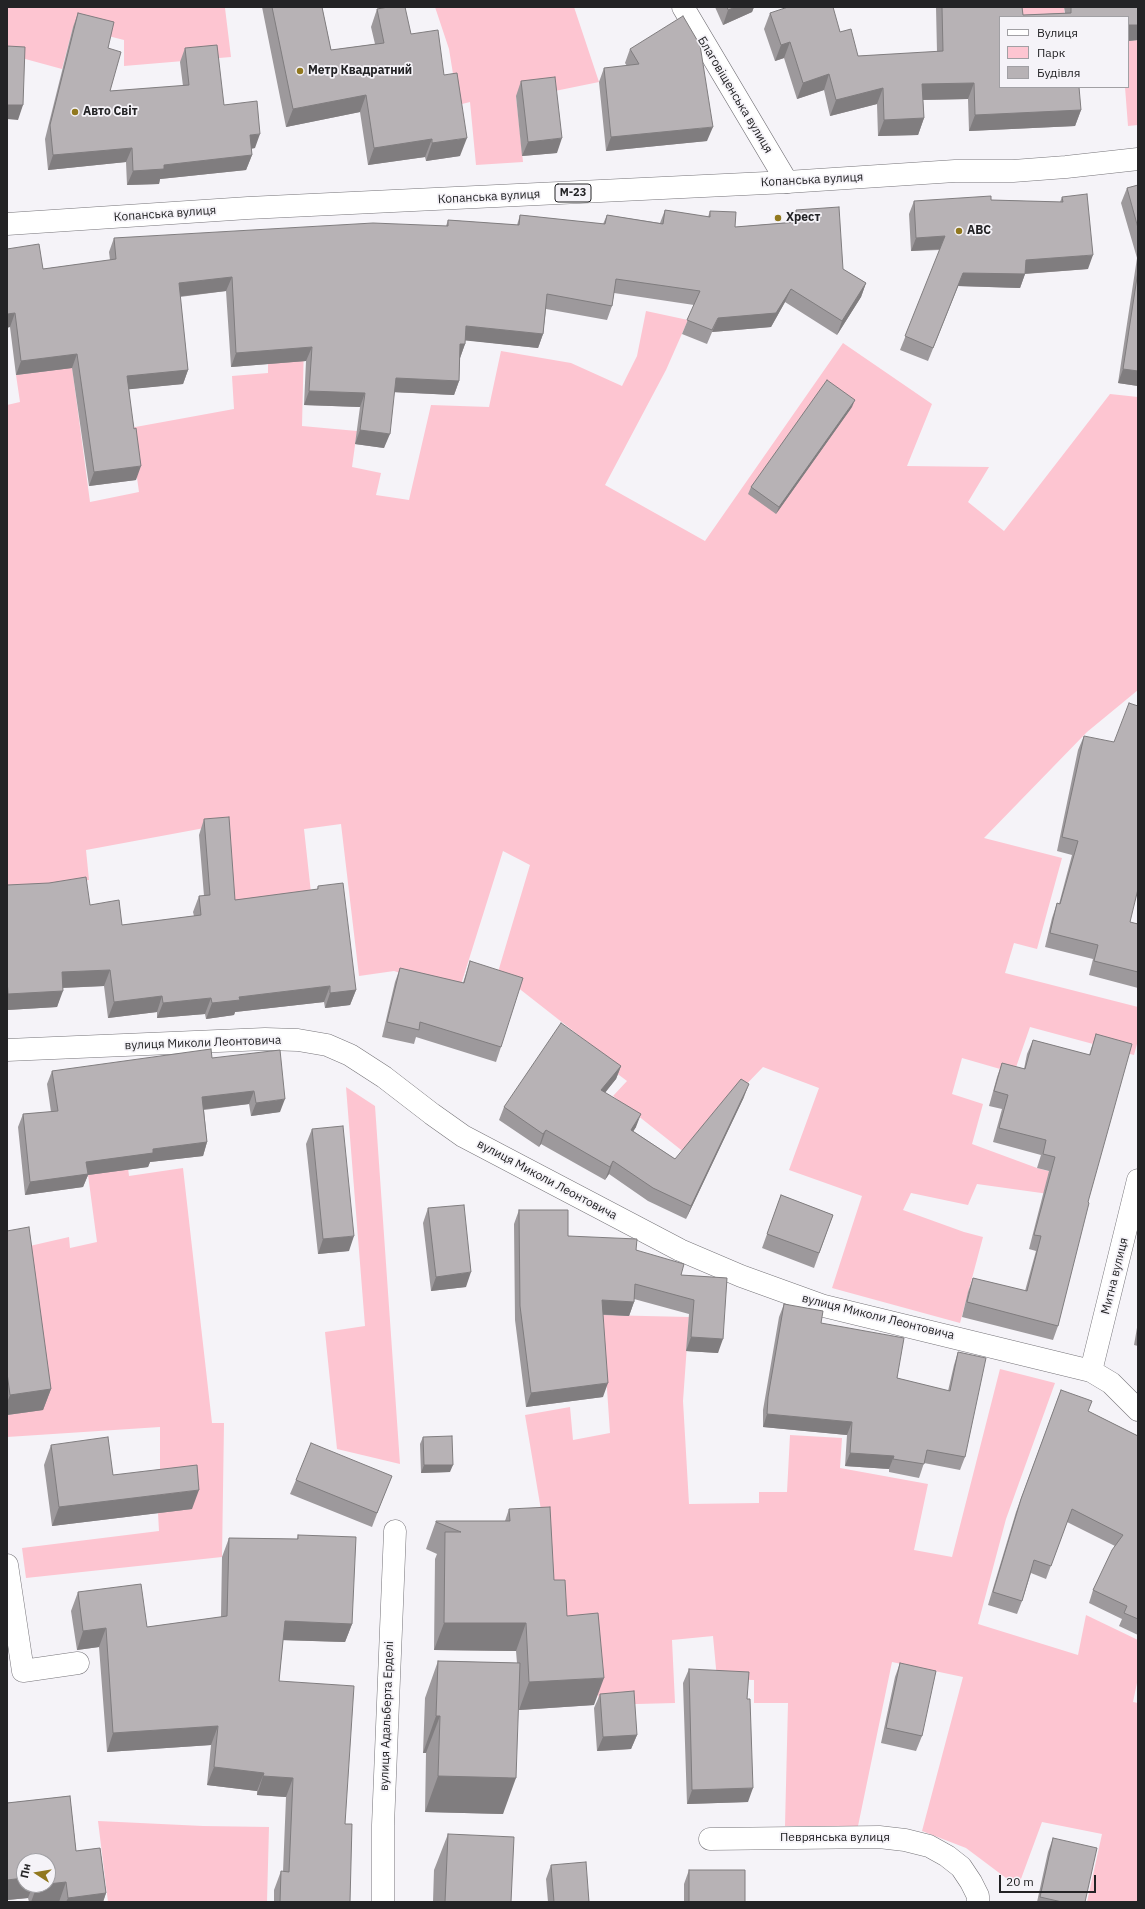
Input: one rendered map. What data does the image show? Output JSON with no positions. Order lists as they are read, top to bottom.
{
  "streets": {
    "main road": [
      "Благовіщенська вулиця",
      "Копанська вулиця",
      "М-23",
      "вулиця Миколи Леонтовича",
      "Митна вулиця",
      "вулиця Адальберта Ерделі",
      "Певрянська вулиця"
    ]
  },
  "crossings": [
    ["Благовіщенська вулиця", "Копанська вулиця"],
    ["вулиця Миколи Леонтовича", "Митна вулиця"]
  ],
  "places": [
    "Метр Квадратний",
    "Авто Світ",
    "Хрест",
    "ABC"
  ],
  "legend": ["Вулиця", "Парк", "Будівля"],
  "scale_bar": "20 m",
  "north": "left"
}
